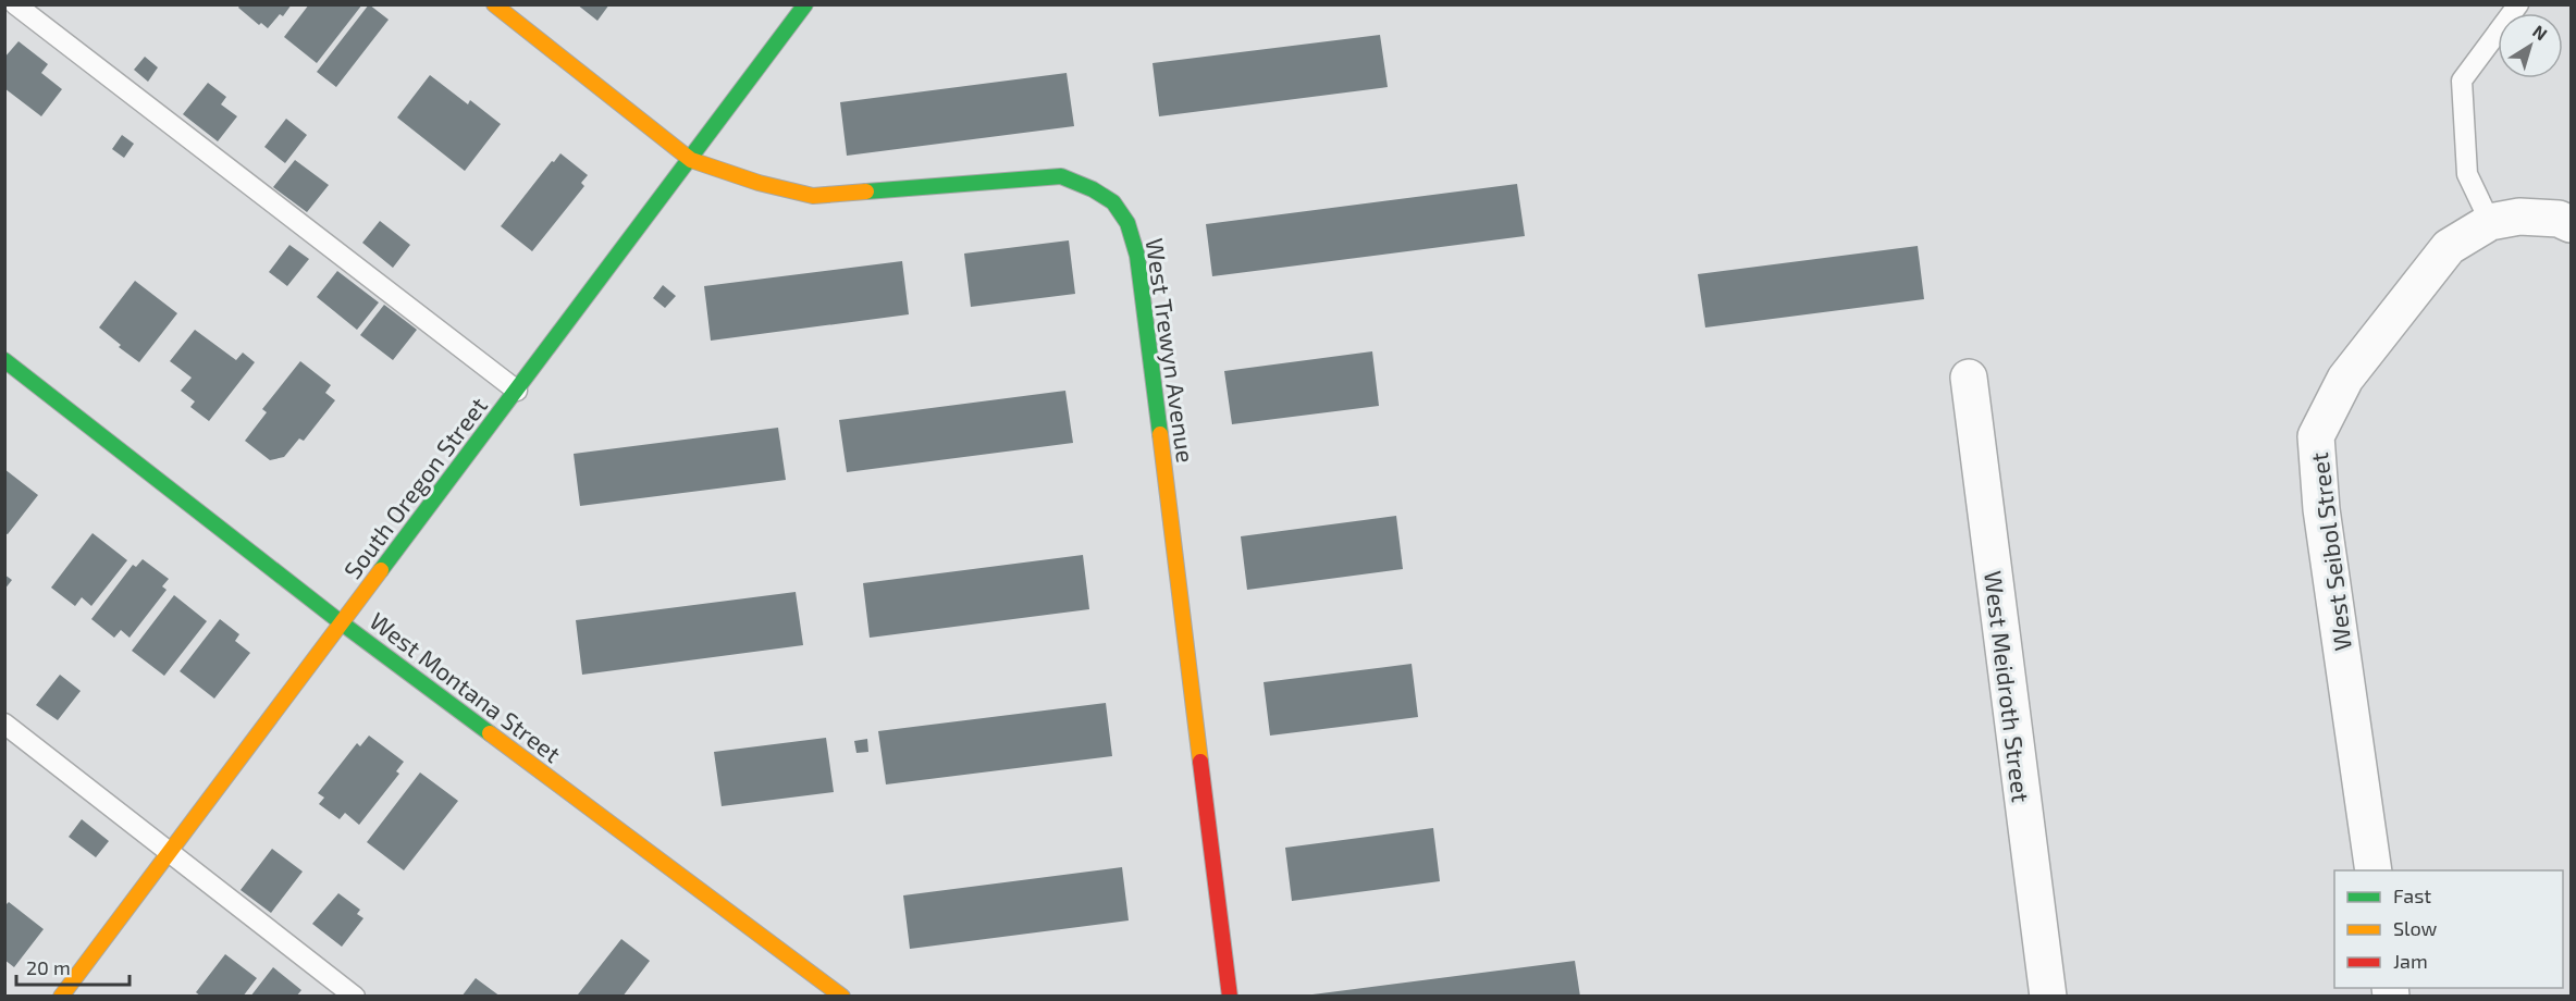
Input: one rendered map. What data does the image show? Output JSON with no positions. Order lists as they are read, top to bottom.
{
  "streets": {
    "street": [
      "West Trewyn Avenue",
      "South Oregon Street",
      "West Seibol Street",
      "West Montana Street",
      "West Meidroth Street"
    ]
  },
  "crossings": [
    ["West Trewyn Avenue", "South Oregon Street"],
    ["South Oregon Street", "West Montana Street"]
  ],
  "legend": ["Fast", "Slow", "Jam"],
  "scale_bar": "20 m",
  "north": "top right"
}
